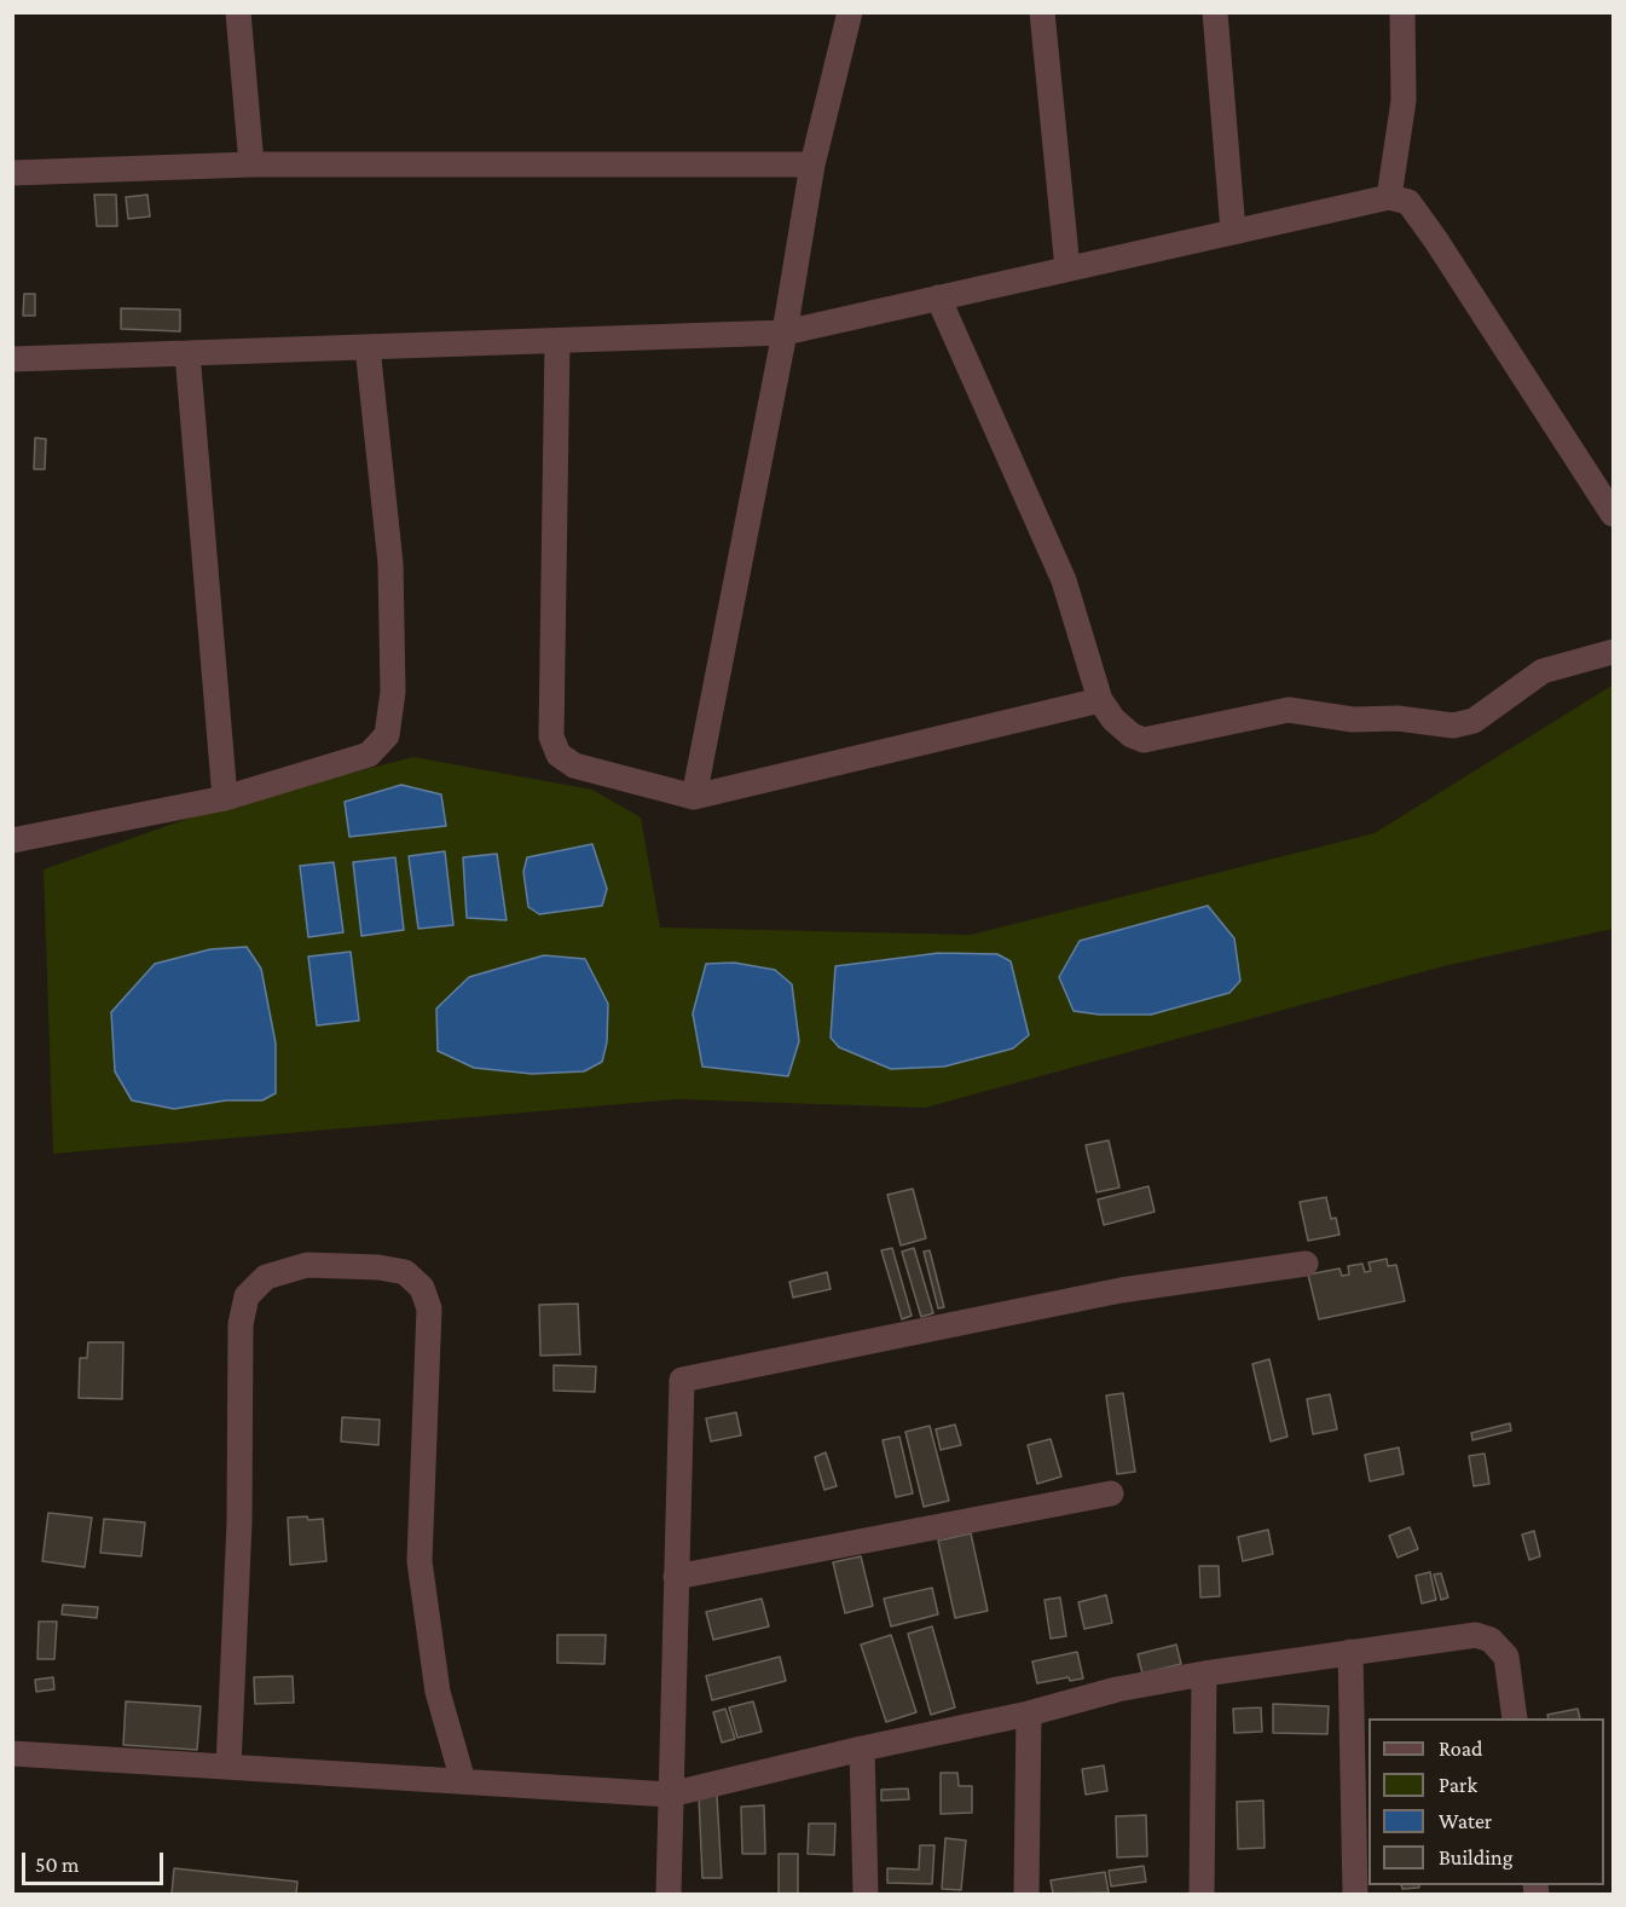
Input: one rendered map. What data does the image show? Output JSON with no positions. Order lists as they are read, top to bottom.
{
  "legend": [
    "Road",
    "Park",
    "Water",
    "Building"
  ],
  "scale_bar": "50 m"
}
